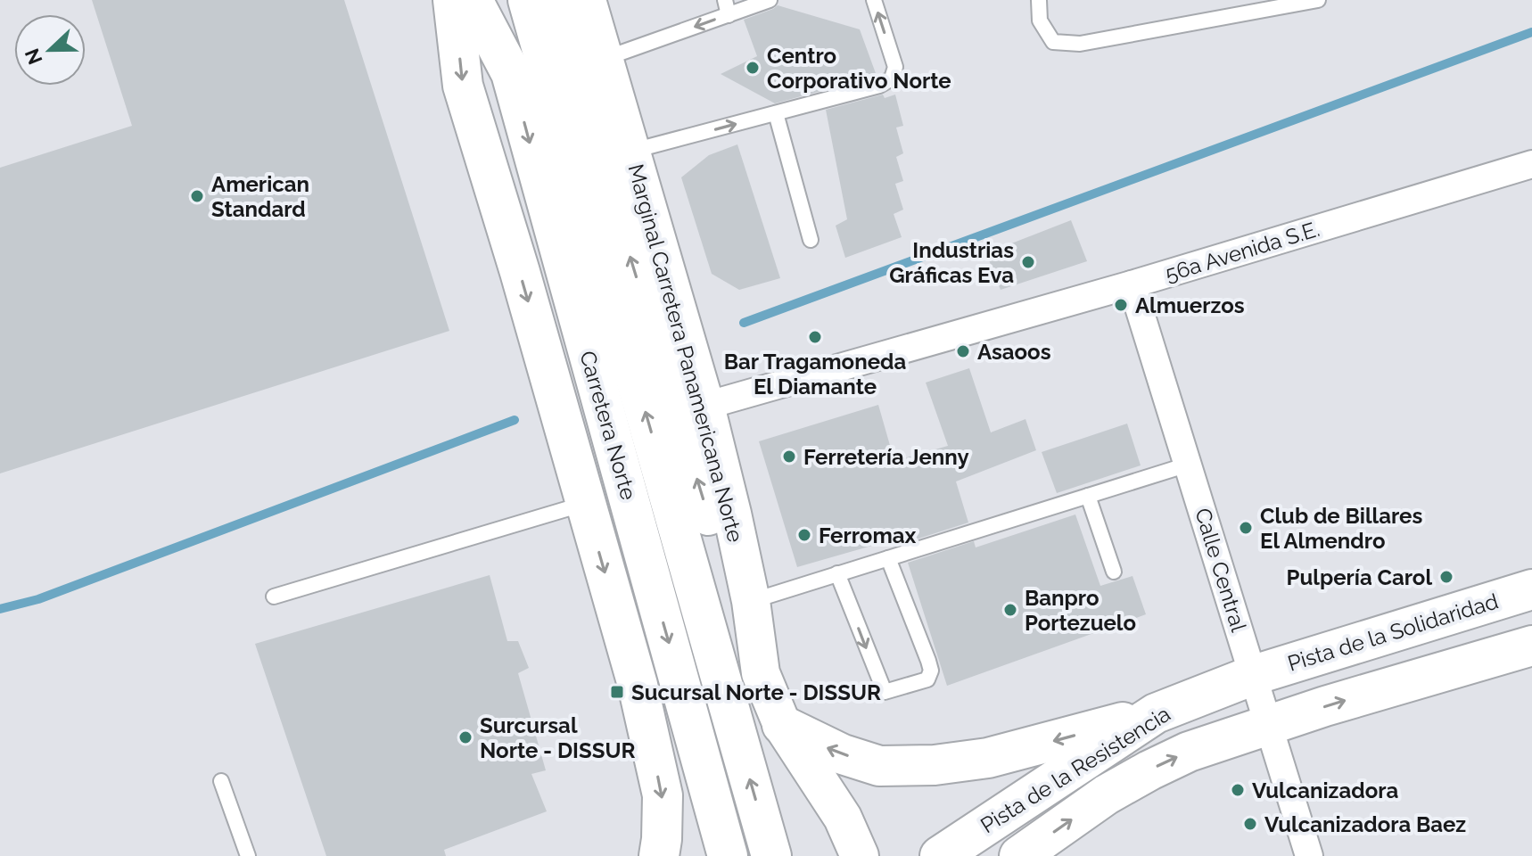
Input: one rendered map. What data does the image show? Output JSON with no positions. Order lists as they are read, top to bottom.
{
  "streets": {
    "main road": ["Carretera Norte", "Pista de la Solidaridad", "Pista de la Resistencia"],
    "street": ["56a Avenida S.E.", "Marginal Carretera Panamericana Norte", "Calle Central"]
  },
  "crossings": [
    ["56a Avenida S.E.", "Marginal Carretera Panamericana Norte"],
    ["56a Avenida S.E.", "Calle Central"],
    ["Calle Central", "Pista de la Solidaridad"],
    ["Calle Central", "Pista de la Resistencia"],
    ["Pista de la Solidaridad", "Pista de la Resistencia"]
  ],
  "places": {
    "other": [
      "Centro Corporativo Norte",
      "American Standard",
      "Industrias Gráficas Eva",
      "Almuerzos",
      "Bar Tragamoneda El Diamante",
      "Asaoos",
      "Ferretería Jenny",
      "Club de Billares El Almendro",
      "Ferromax",
      "Pulpería Carol",
      "Banpro Portezuelo",
      "Surcursal Norte - DISSUR",
      "Vulcanizadora",
      "Vulcanizadora Baez"
    ],
    "transit": ["Sucursal Norte - DISSUR"]
  },
  "north": "left"
}
